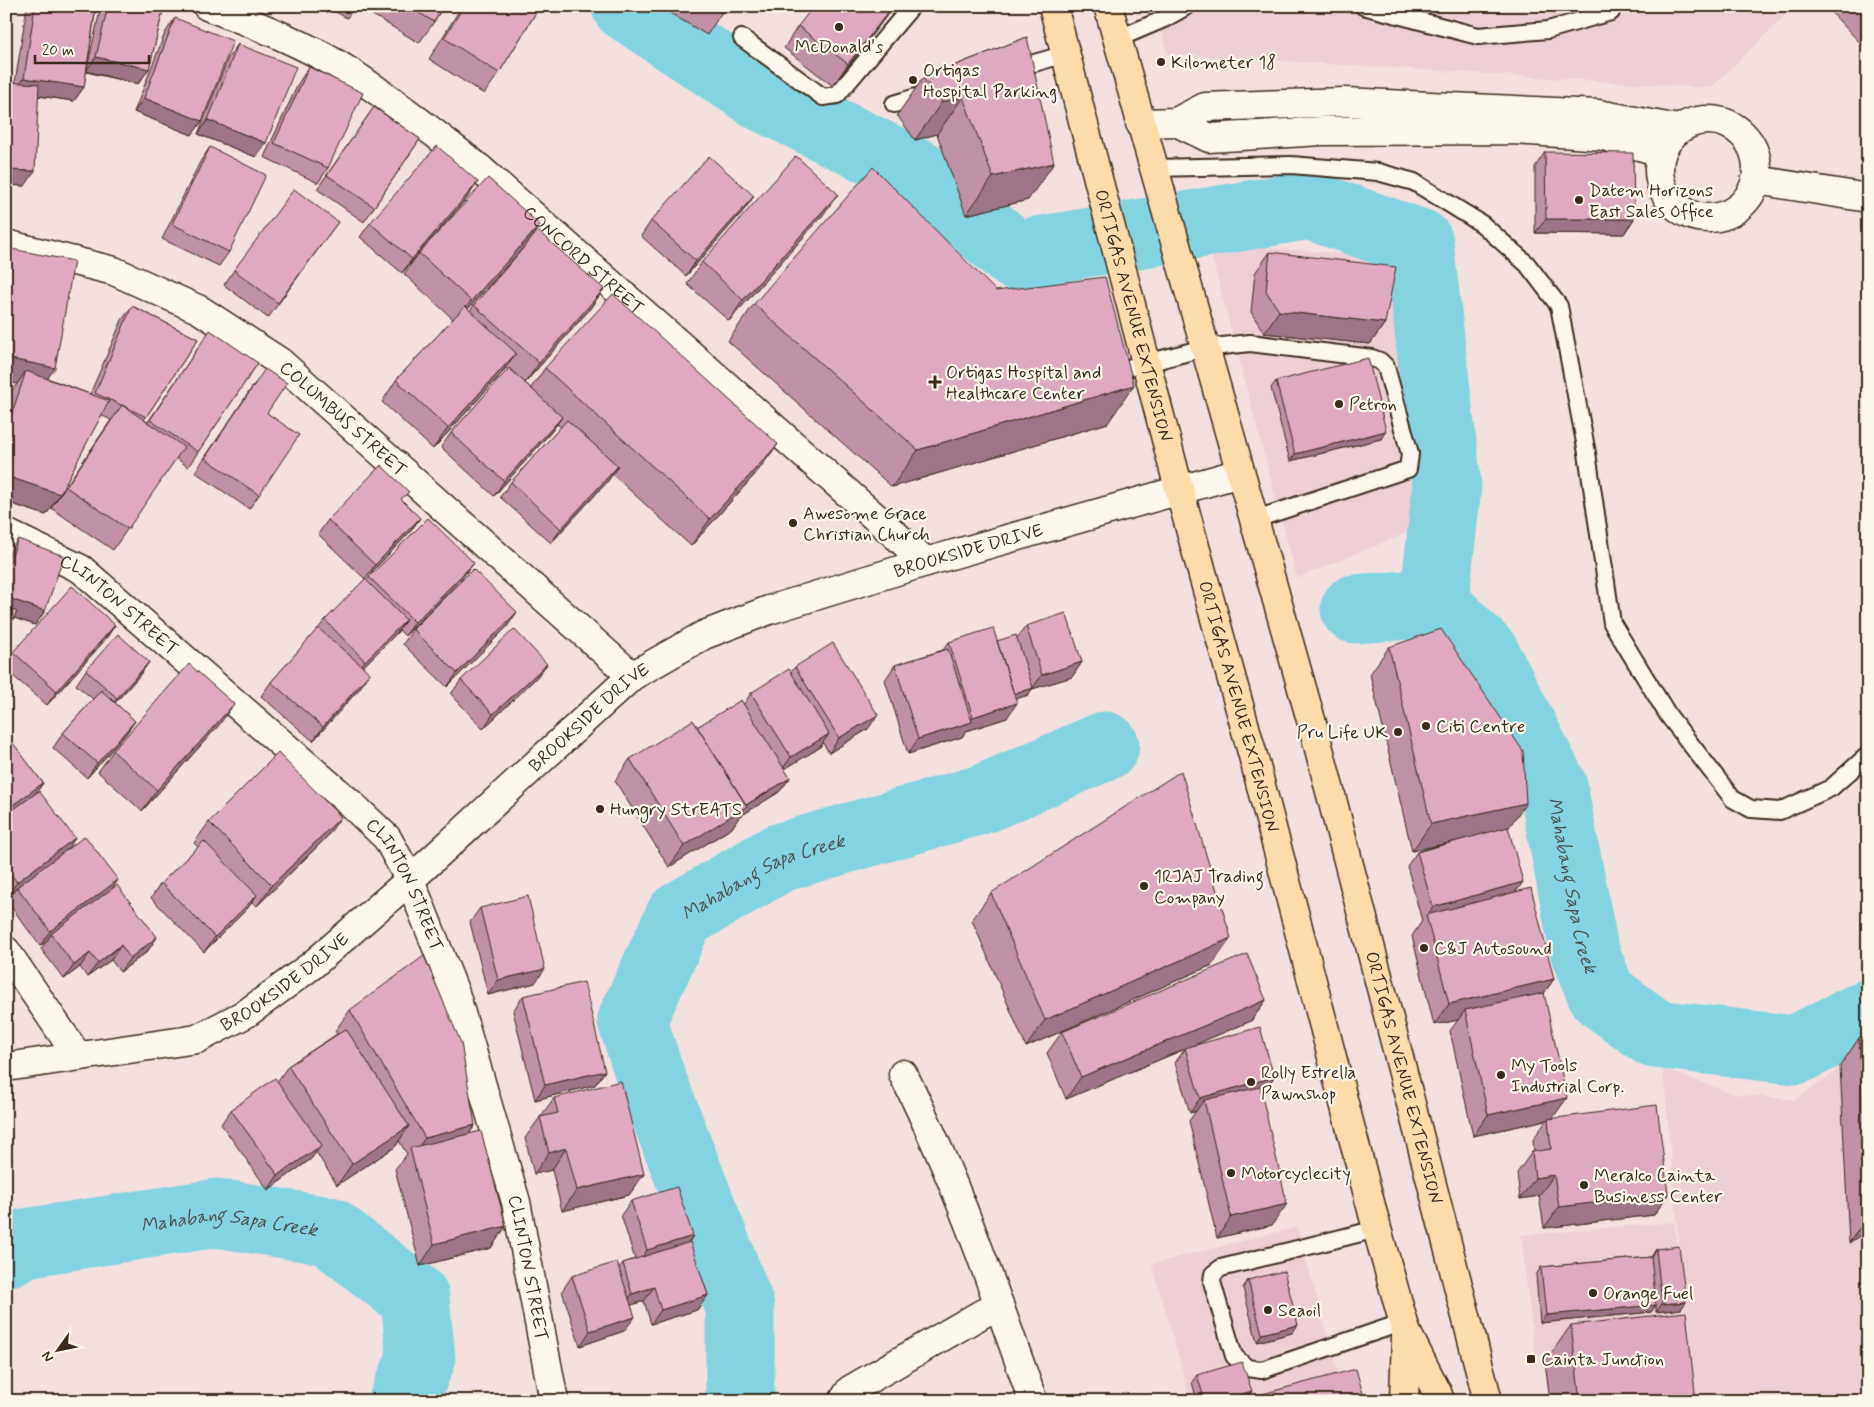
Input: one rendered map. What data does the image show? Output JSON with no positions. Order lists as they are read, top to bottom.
{
  "streets": {
    "main road": ["ORTIGAS AVENUE EXTENSION"],
    "street": [
      "CONCORD STREET",
      "COLUMBUS STREET",
      "BROOKSIDE DRIVE",
      "CLINTON STREET"
    ]
  },
  "crossings": [
    ["CONCORD STREET", "BROOKSIDE DRIVE"],
    ["ORTIGAS AVENUE EXTENSION", "BROOKSIDE DRIVE"],
    ["COLUMBUS STREET", "BROOKSIDE DRIVE"],
    ["BROOKSIDE DRIVE", "CLINTON STREET"]
  ],
  "water": ["Mahabang Sapa Creek"],
  "places": {
    "other": [
      "McDonald's",
      "Kilometer 18",
      "Ortigas Hospital Parking",
      "Datem Horizons East Sales Office",
      "Petron",
      "Awesome Grace Christian Church",
      "Citi Centre",
      "Pru Life UK",
      "Hungry StrEATS",
      "1RJAJ Trading Company",
      "C&J Autosound",
      "My Tools Industrial Corp.",
      "Rolly Estrella Pawnshop",
      "Motorcyclecity",
      "Meralco Cainta Business Center",
      "Orange Fuel",
      "Seaoil"
    ],
    "health": ["Ortigas Hospital and Healthcare Center"],
    "transit": ["Cainta Junction"]
  },
  "scale_bar": "20 m",
  "north": "bottom left"
}
